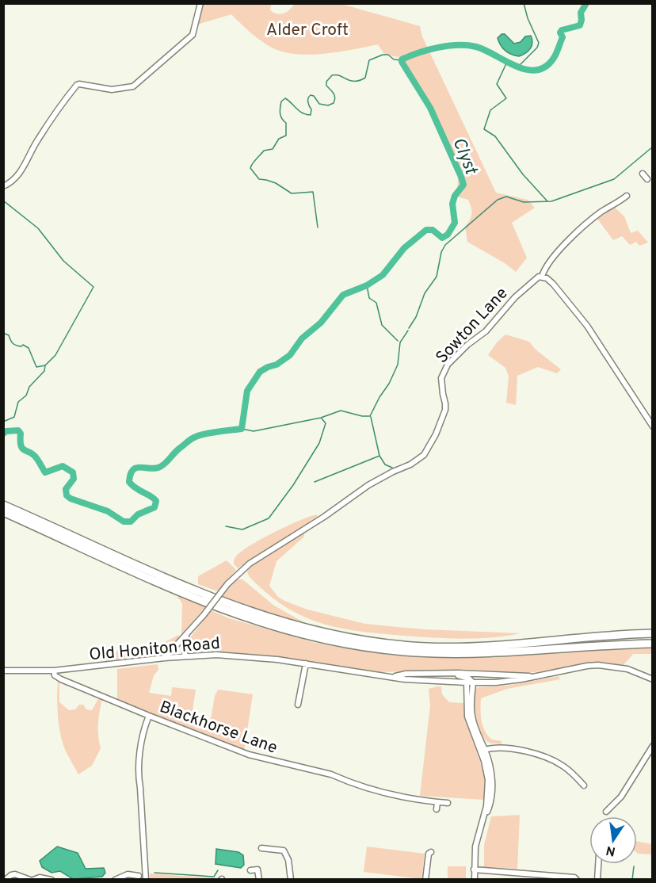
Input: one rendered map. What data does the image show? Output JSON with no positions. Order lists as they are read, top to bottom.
{
  "streets": {
    "street": ["Sowton Lane", "Old Honiton Road", "Blackhorse Lane"]
  },
  "crossings": [
    ["Sowton Lane", "Old Honiton Road"],
    ["Old Honiton Road", "Blackhorse Lane"]
  ],
  "water": ["Clyst"],
  "parks": ["Alder Croft"],
  "north": "bottom"
}
